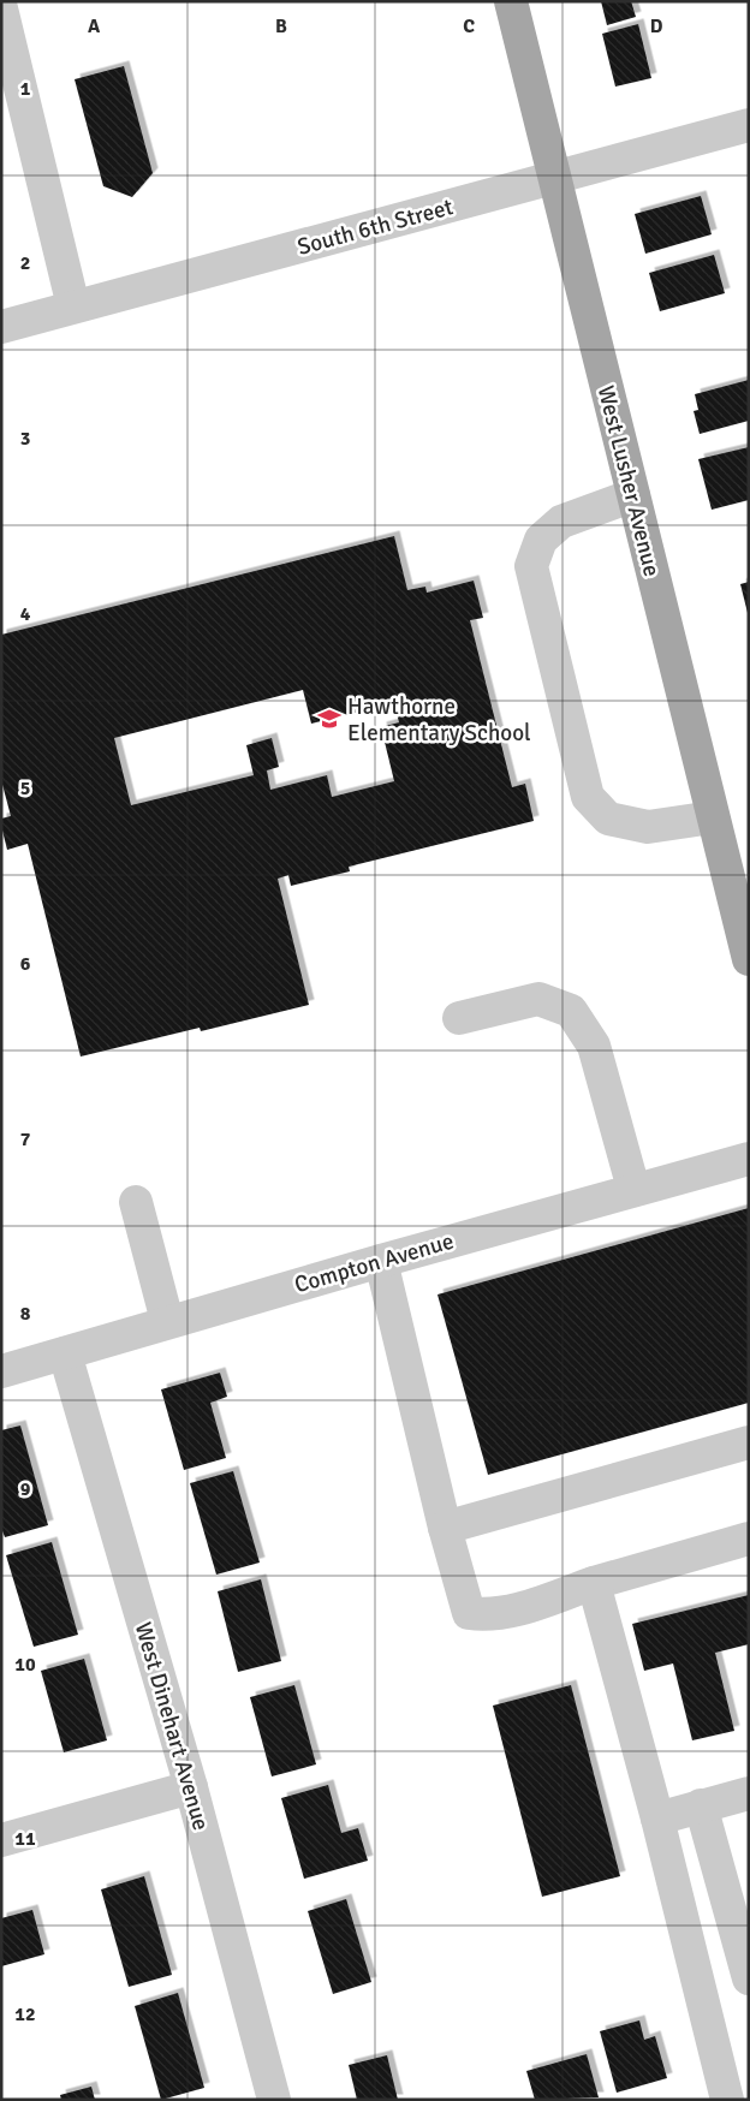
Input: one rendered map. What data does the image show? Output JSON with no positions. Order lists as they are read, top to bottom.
{
  "streets": {
    "main road": ["West Lusher Avenue"],
    "street": ["South 6th Street", "Compton Avenue", "West Dinehart Avenue"]
  },
  "crossings": [
    ["South 6th Street", "West Lusher Avenue"],
    ["Compton Avenue", "West Dinehart Avenue"]
  ],
  "places": {
    "school or university": ["Hawthorne Elementary School"]
  },
  "grid": {
    "columns": [
      "A",
      "B",
      "C",
      "D"
    ],
    "rows": [
      "1",
      "2",
      "3",
      "4",
      "5",
      "6",
      "7",
      "8",
      "9",
      "10",
      "11",
      "12"
    ]
  }
}
